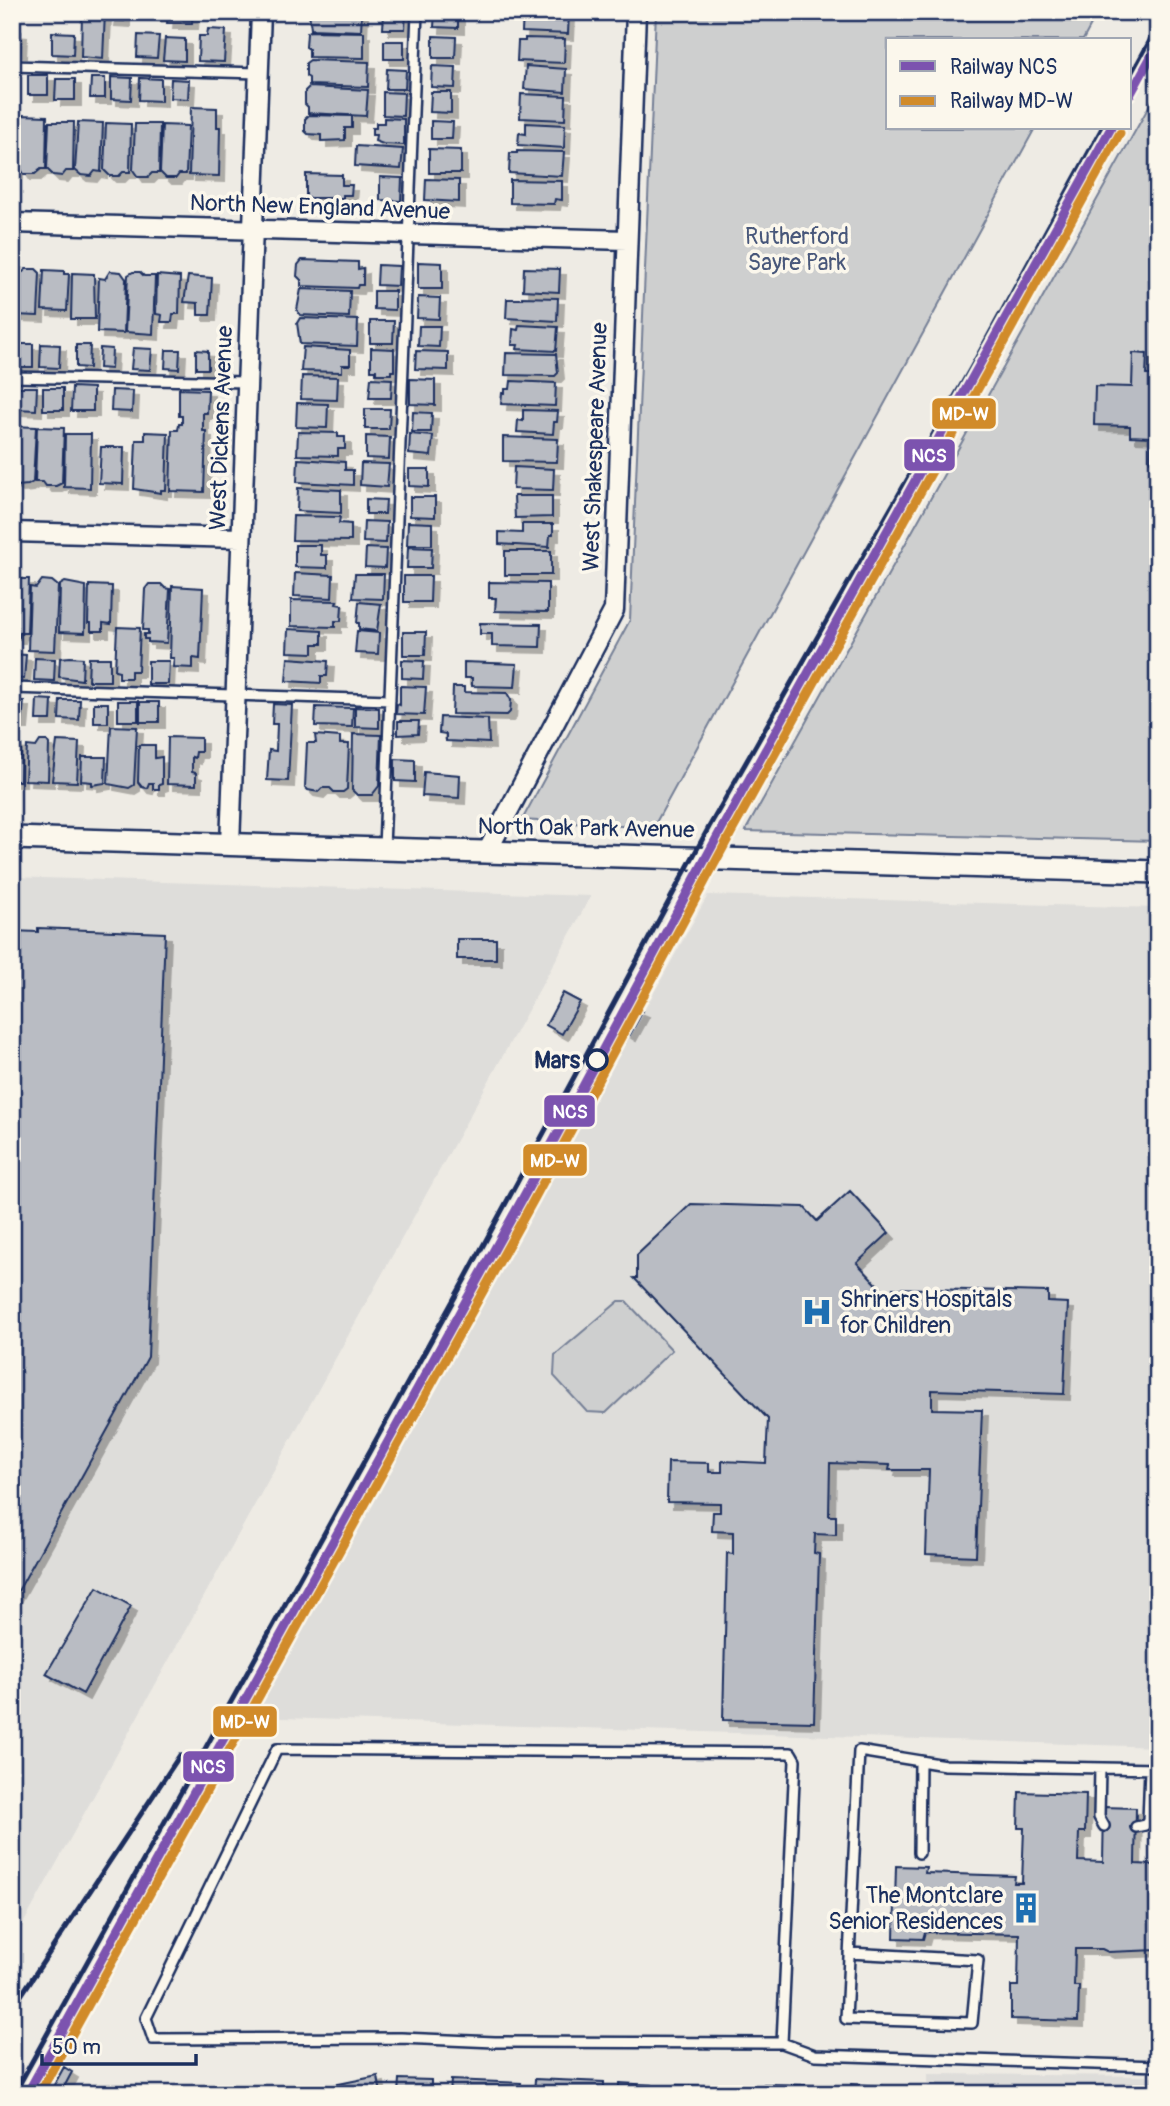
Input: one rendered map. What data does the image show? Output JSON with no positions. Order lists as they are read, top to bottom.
{
  "streets": {
    "street": [
      "North New England Avenue",
      "West Dickens Avenue",
      "West Shakespeare Avenue",
      "North Oak Park Avenue"
    ]
  },
  "crossings": [
    ["North New England Avenue", "West Dickens Avenue"],
    ["North New England Avenue", "West Shakespeare Avenue"],
    ["West Dickens Avenue", "North Oak Park Avenue"],
    ["West Shakespeare Avenue", "North Oak Park Avenue"]
  ],
  "parks": ["Rutherford Sayre Park"],
  "places": {
    "other": ["Mars"],
    "hospital": ["Shriners Hospitals for Children"],
    "building": ["The Montclare Senior Residences"]
  },
  "lines": ["rail line NCS", "rail line MD-W"],
  "legend": ["Railway NCS", "Railway MD-W"],
  "scale_bar": "50 m"
}
